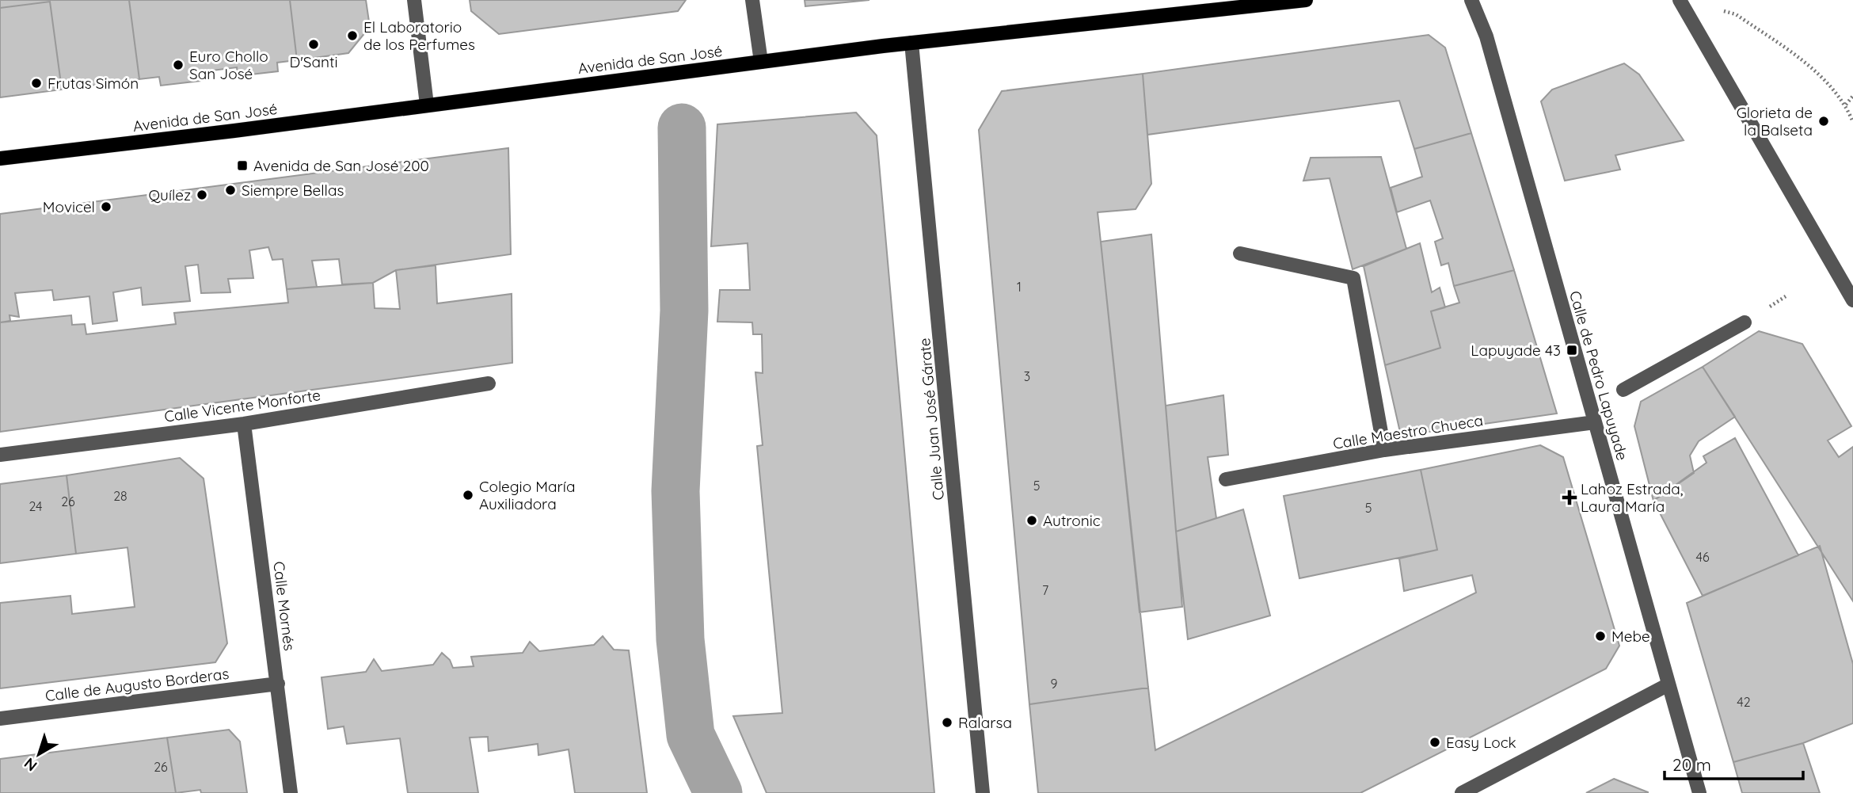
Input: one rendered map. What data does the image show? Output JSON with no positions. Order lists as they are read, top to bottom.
{
  "streets": {
    "main road": ["Avenida de San José"],
    "street": [
      "Calle de Pedro Lapuyade",
      "Calle Vicente Monforte",
      "Calle Juan José Gárate",
      "Calle Maestro Chueca",
      "Calle Mornés",
      "Calle de Augusto Borderas"
    ]
  },
  "crossings": [
    ["Avenida de San José", "Calle Juan José Gárate"],
    ["Calle de Pedro Lapuyade", "Calle Maestro Chueca"],
    ["Calle Vicente Monforte", "Calle Mornés"],
    ["Calle Mornés", "Calle de Augusto Borderas"]
  ],
  "places": {
    "other": [
      "El Laboratorio de los Perfumes",
      "D'Santi",
      "Euro Chollo San José",
      "Frutas Simón",
      "Glorieta de la Balseta",
      "Siempre Bellas",
      "Quílez",
      "Movicel",
      "Colegio María Auxiliadora",
      "Autronic",
      "Mebe",
      "Ralarsa",
      "Easy Lock"
    ],
    "transit": ["Avenida de San José 200", "Lapuyade 43"],
    "health": ["Lahoz Estrada, Laura María"]
  },
  "house_numbers": [
    "1",
    "3",
    "5",
    "28",
    "26",
    "24",
    "5",
    "46",
    "7",
    "9",
    "42",
    "26"
  ],
  "scale_bar": "20 m",
  "north": "bottom left"
}
